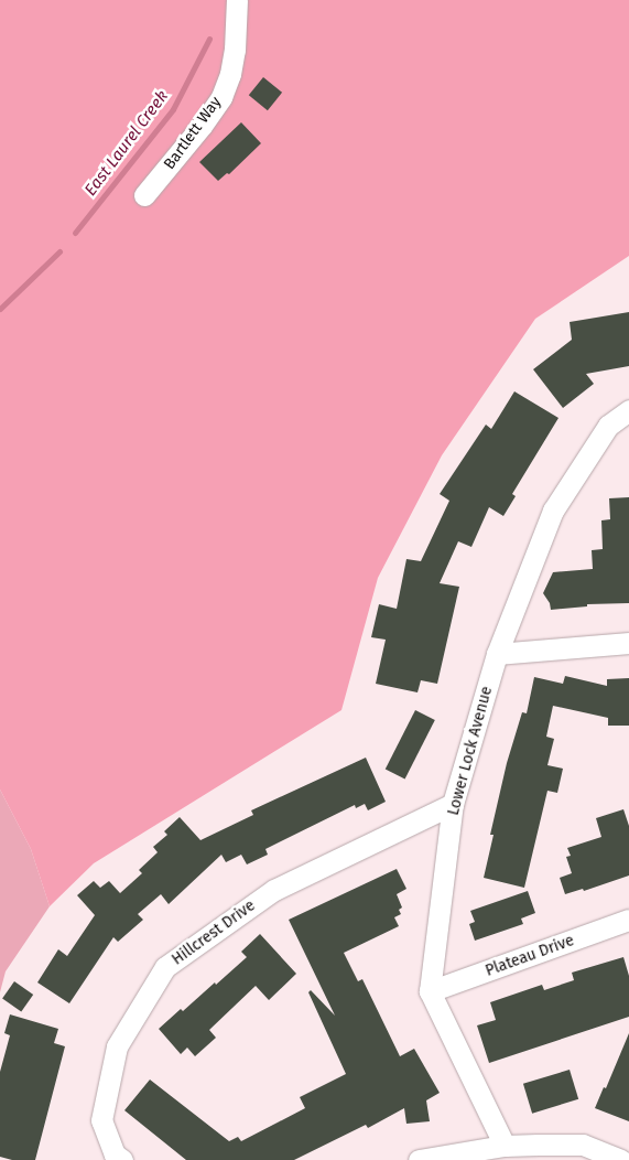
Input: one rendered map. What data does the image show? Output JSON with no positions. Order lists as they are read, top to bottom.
{
  "streets": {
    "street": [
      "Bartlett Way",
      "Lower Lock Avenue",
      "Hillcrest Drive",
      "Plateau Drive"
    ]
  },
  "crossings": [
    ["Lower Lock Avenue", "Hillcrest Drive"],
    ["Lower Lock Avenue", "Plateau Drive"]
  ],
  "water": ["East Laurel Creek"]
}
